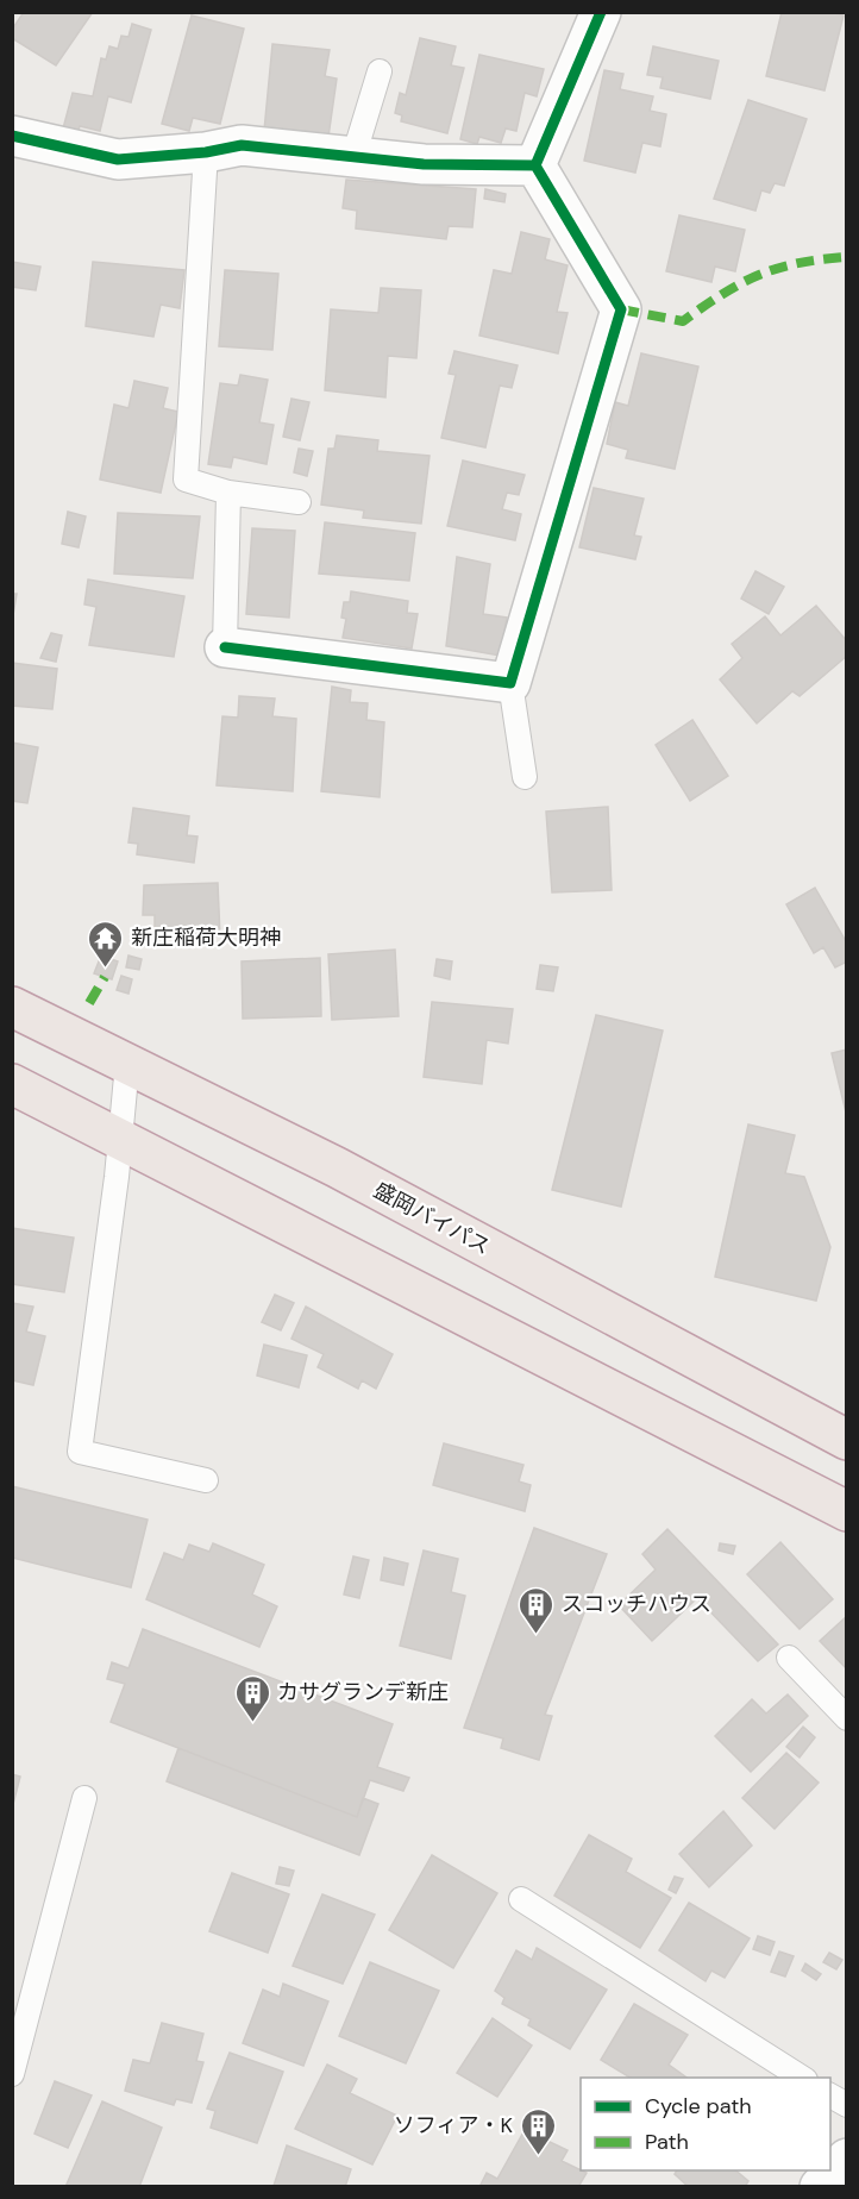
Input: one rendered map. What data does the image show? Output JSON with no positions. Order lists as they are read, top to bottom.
{
  "streets": {
    "highway": ["盛岡バイパス"]
  },
  "places": {
    "temple": ["新庄稲荷大明神"],
    "building": ["スコッチハウス", "カサグランデ新庄", "ソフィア・K"]
  },
  "legend": ["Cycle path", "Path"]
}
